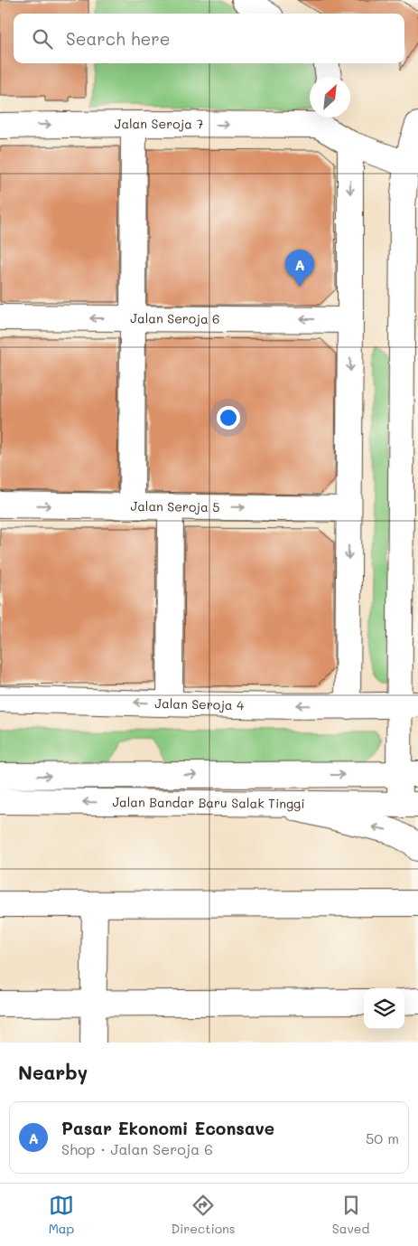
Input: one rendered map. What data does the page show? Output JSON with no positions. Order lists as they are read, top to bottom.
{
  "streets": {
    "street": [
      "Jalan Seroja 7",
      "Jalan Seroja 6",
      "Jalan Seroja 5",
      "Jalan Seroja 4",
      "Jalan Bandar Baru Salak Tinggi"
    ]
  },
  "one_way": ["Jalan Seroja 7", "Jalan Seroja 6", "Jalan Seroja 5"],
  "north": "top right",
  "page": {
    "search": "Search here",
    "pins": "A",
    "heading": "Nearby",
    "list": [
      {
        "mark": "A",
        "name": "Pasar Ekonomi Econsave",
        "note": "Shop · Jalan Seroja 6",
        "value": "50 m"
      }
    ],
    "nav": ["Map", "Directions", "Saved"]
  }
}
